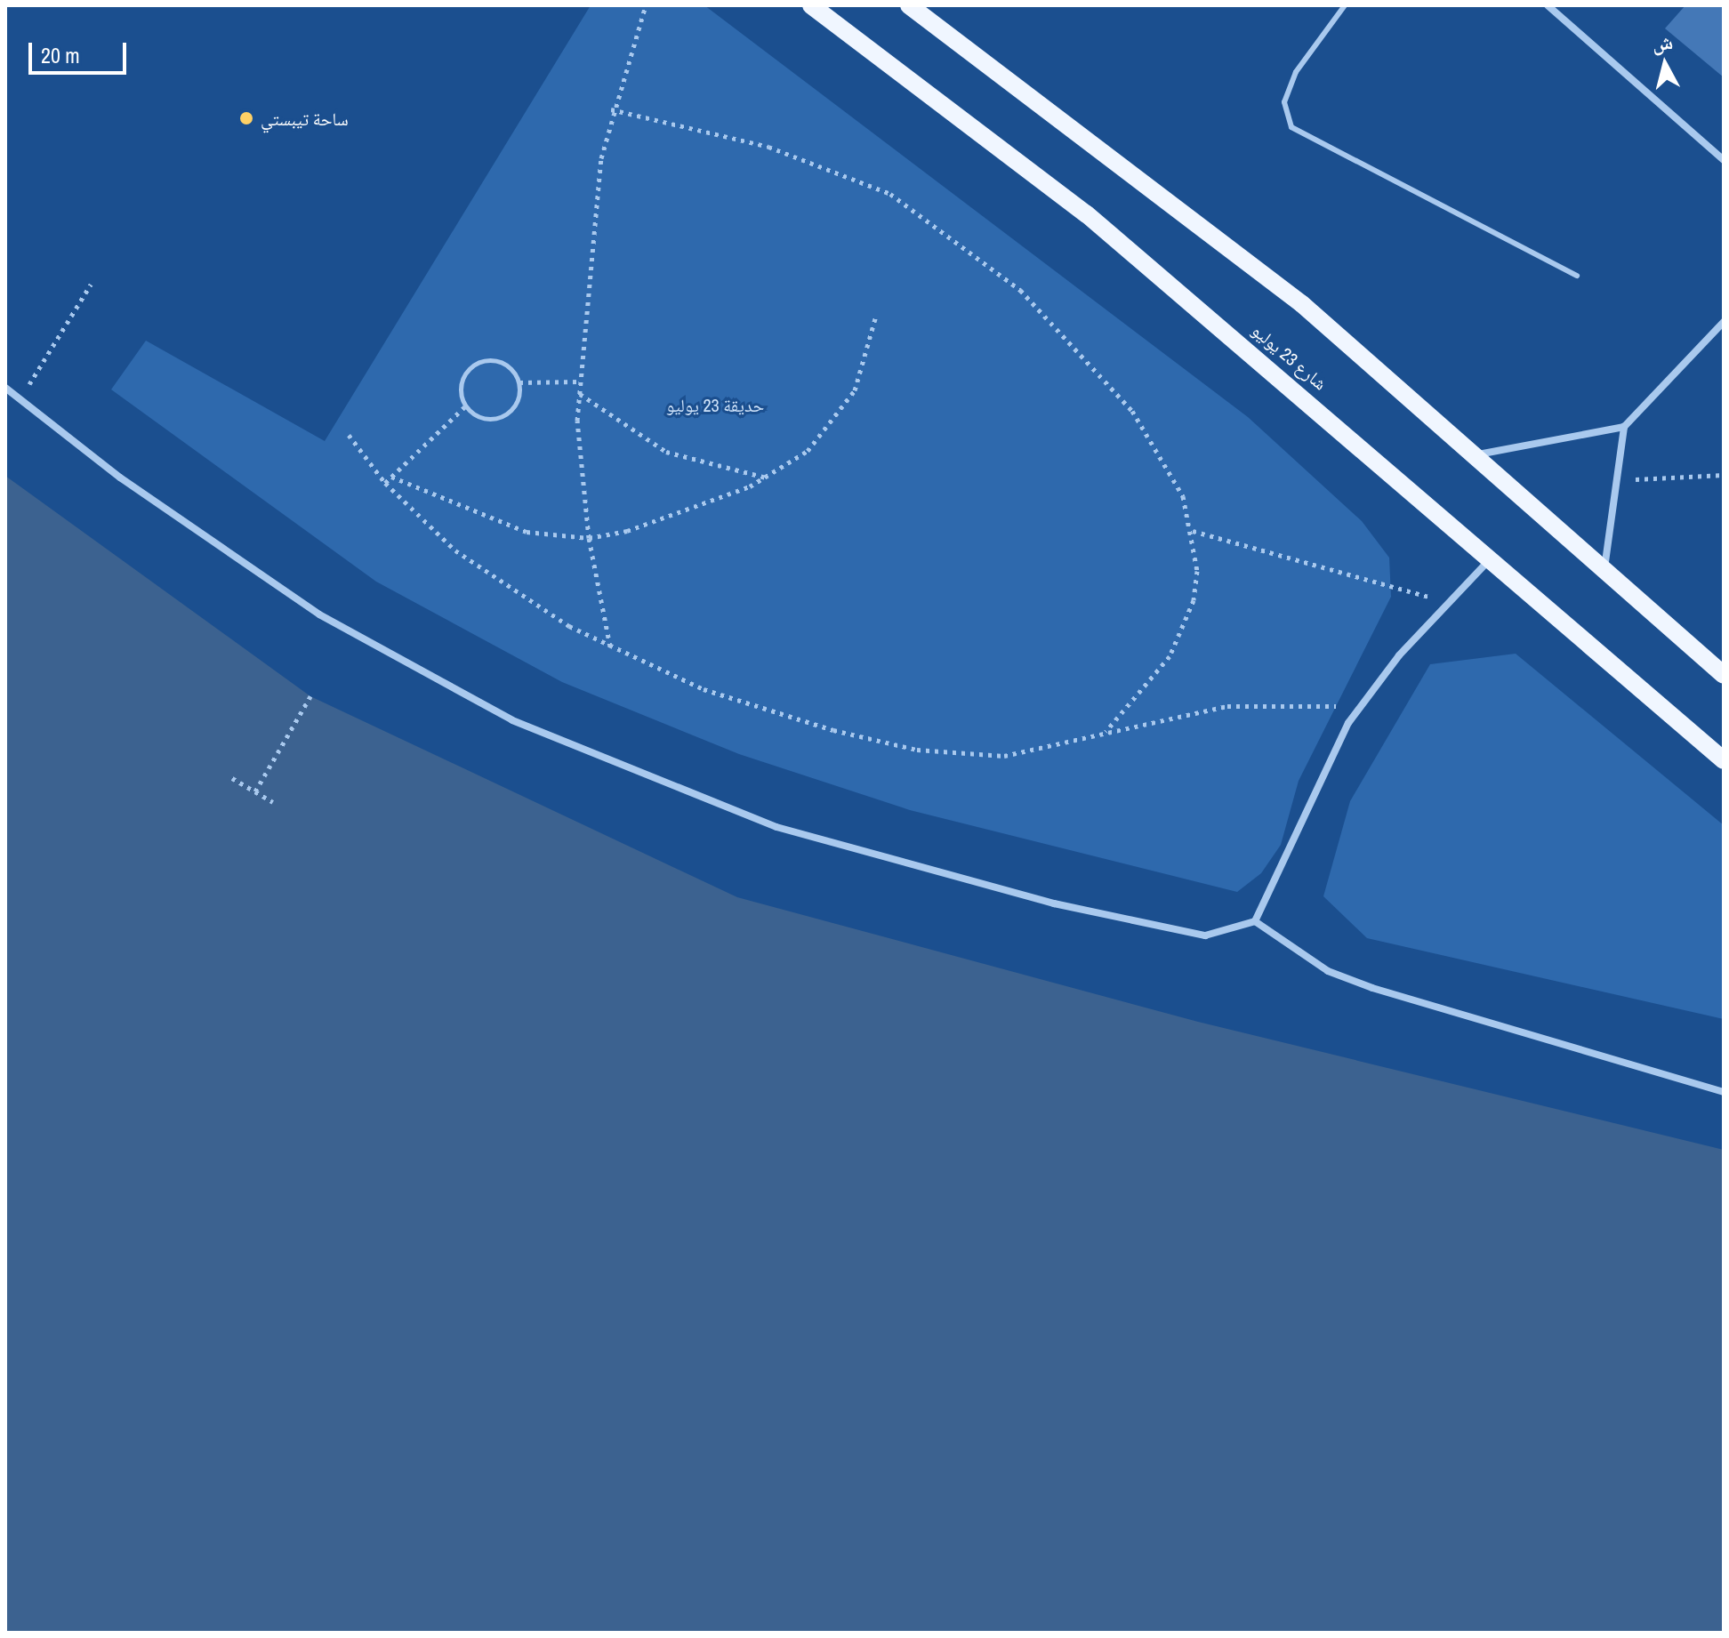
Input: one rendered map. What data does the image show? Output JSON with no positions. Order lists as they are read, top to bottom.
{
  "streets": {
    "main road": ["شارع 23 يوليو"]
  },
  "parks": ["حديقة 23 يوليو"],
  "places": ["ساحة تيبستي"],
  "scale_bar": "20 m",
  "north": "top"
}
